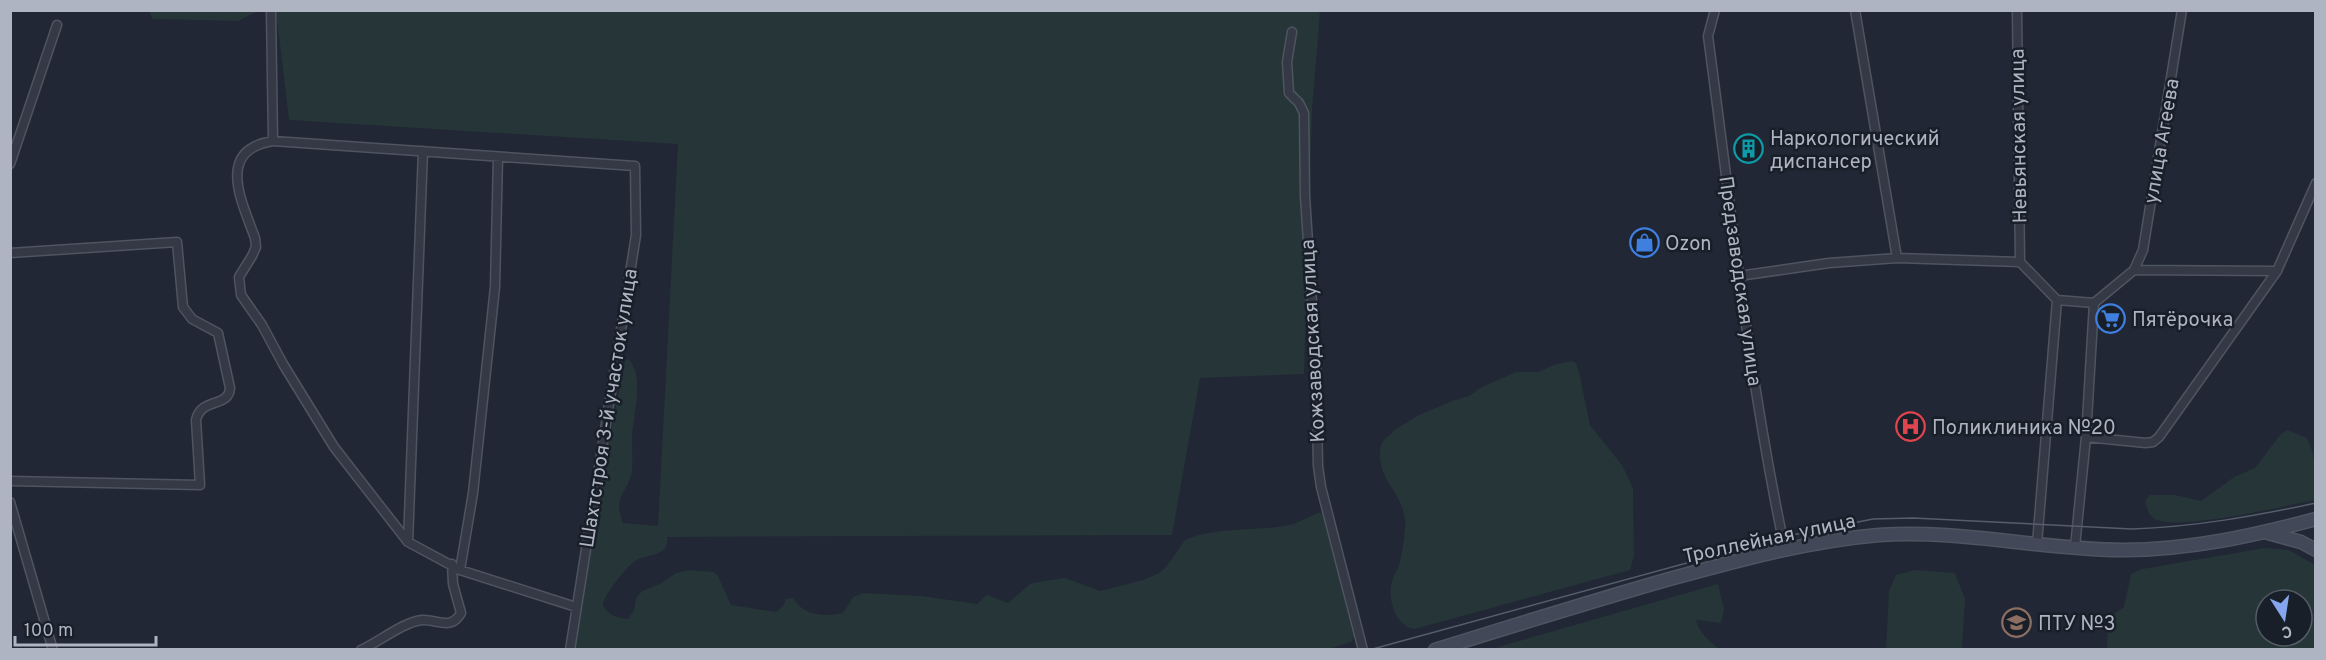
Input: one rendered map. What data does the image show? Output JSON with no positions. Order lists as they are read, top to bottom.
{
  "streets": {
    "street": [
      "Невьянская улица",
      "улица Агеева",
      "Предзаводская улица",
      "Кожзаводская улица",
      "Шахтстроя 3-й участок улица",
      "Троллейная улица"
    ]
  },
  "crossings": [
    ["Предзаводская улица", "Троллейная улица"]
  ],
  "places": {
    "building": ["Наркологический диспансер"],
    "shop": ["Ozon"],
    "supermarket": ["Пятёрочка"],
    "hospital": ["Поликлиника №20"],
    "school or university": ["ПТУ №3"]
  },
  "scale_bar": "100 m",
  "north": "bottom"
}
